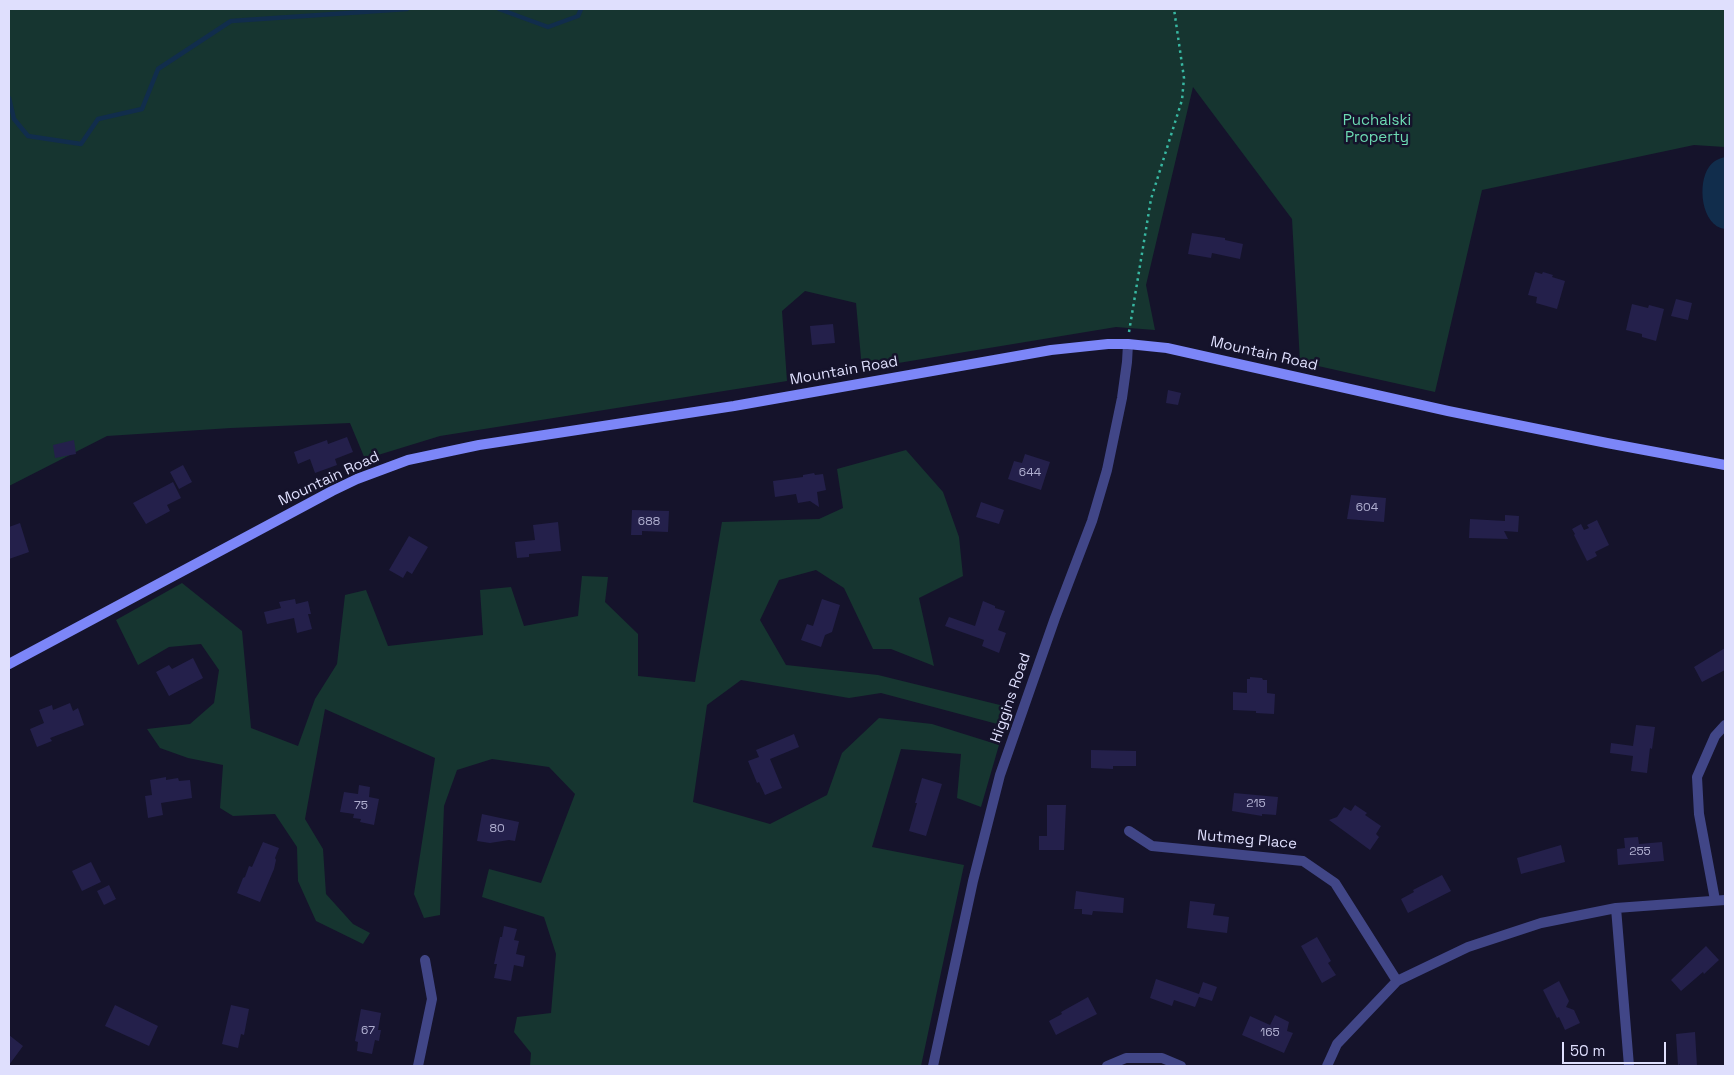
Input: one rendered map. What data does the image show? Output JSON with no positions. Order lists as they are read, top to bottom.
{
  "streets": {
    "main road": ["Mountain Road"],
    "street": ["Higgins Road", "Nutmeg Place"]
  },
  "crossings": [
    ["Mountain Road", "Higgins Road"]
  ],
  "parks": ["Puchalski Property"],
  "house_numbers": [
    "644",
    "604",
    "688",
    "215",
    "75",
    "80",
    "255",
    "67",
    "165"
  ],
  "scale_bar": "50 m"
}
